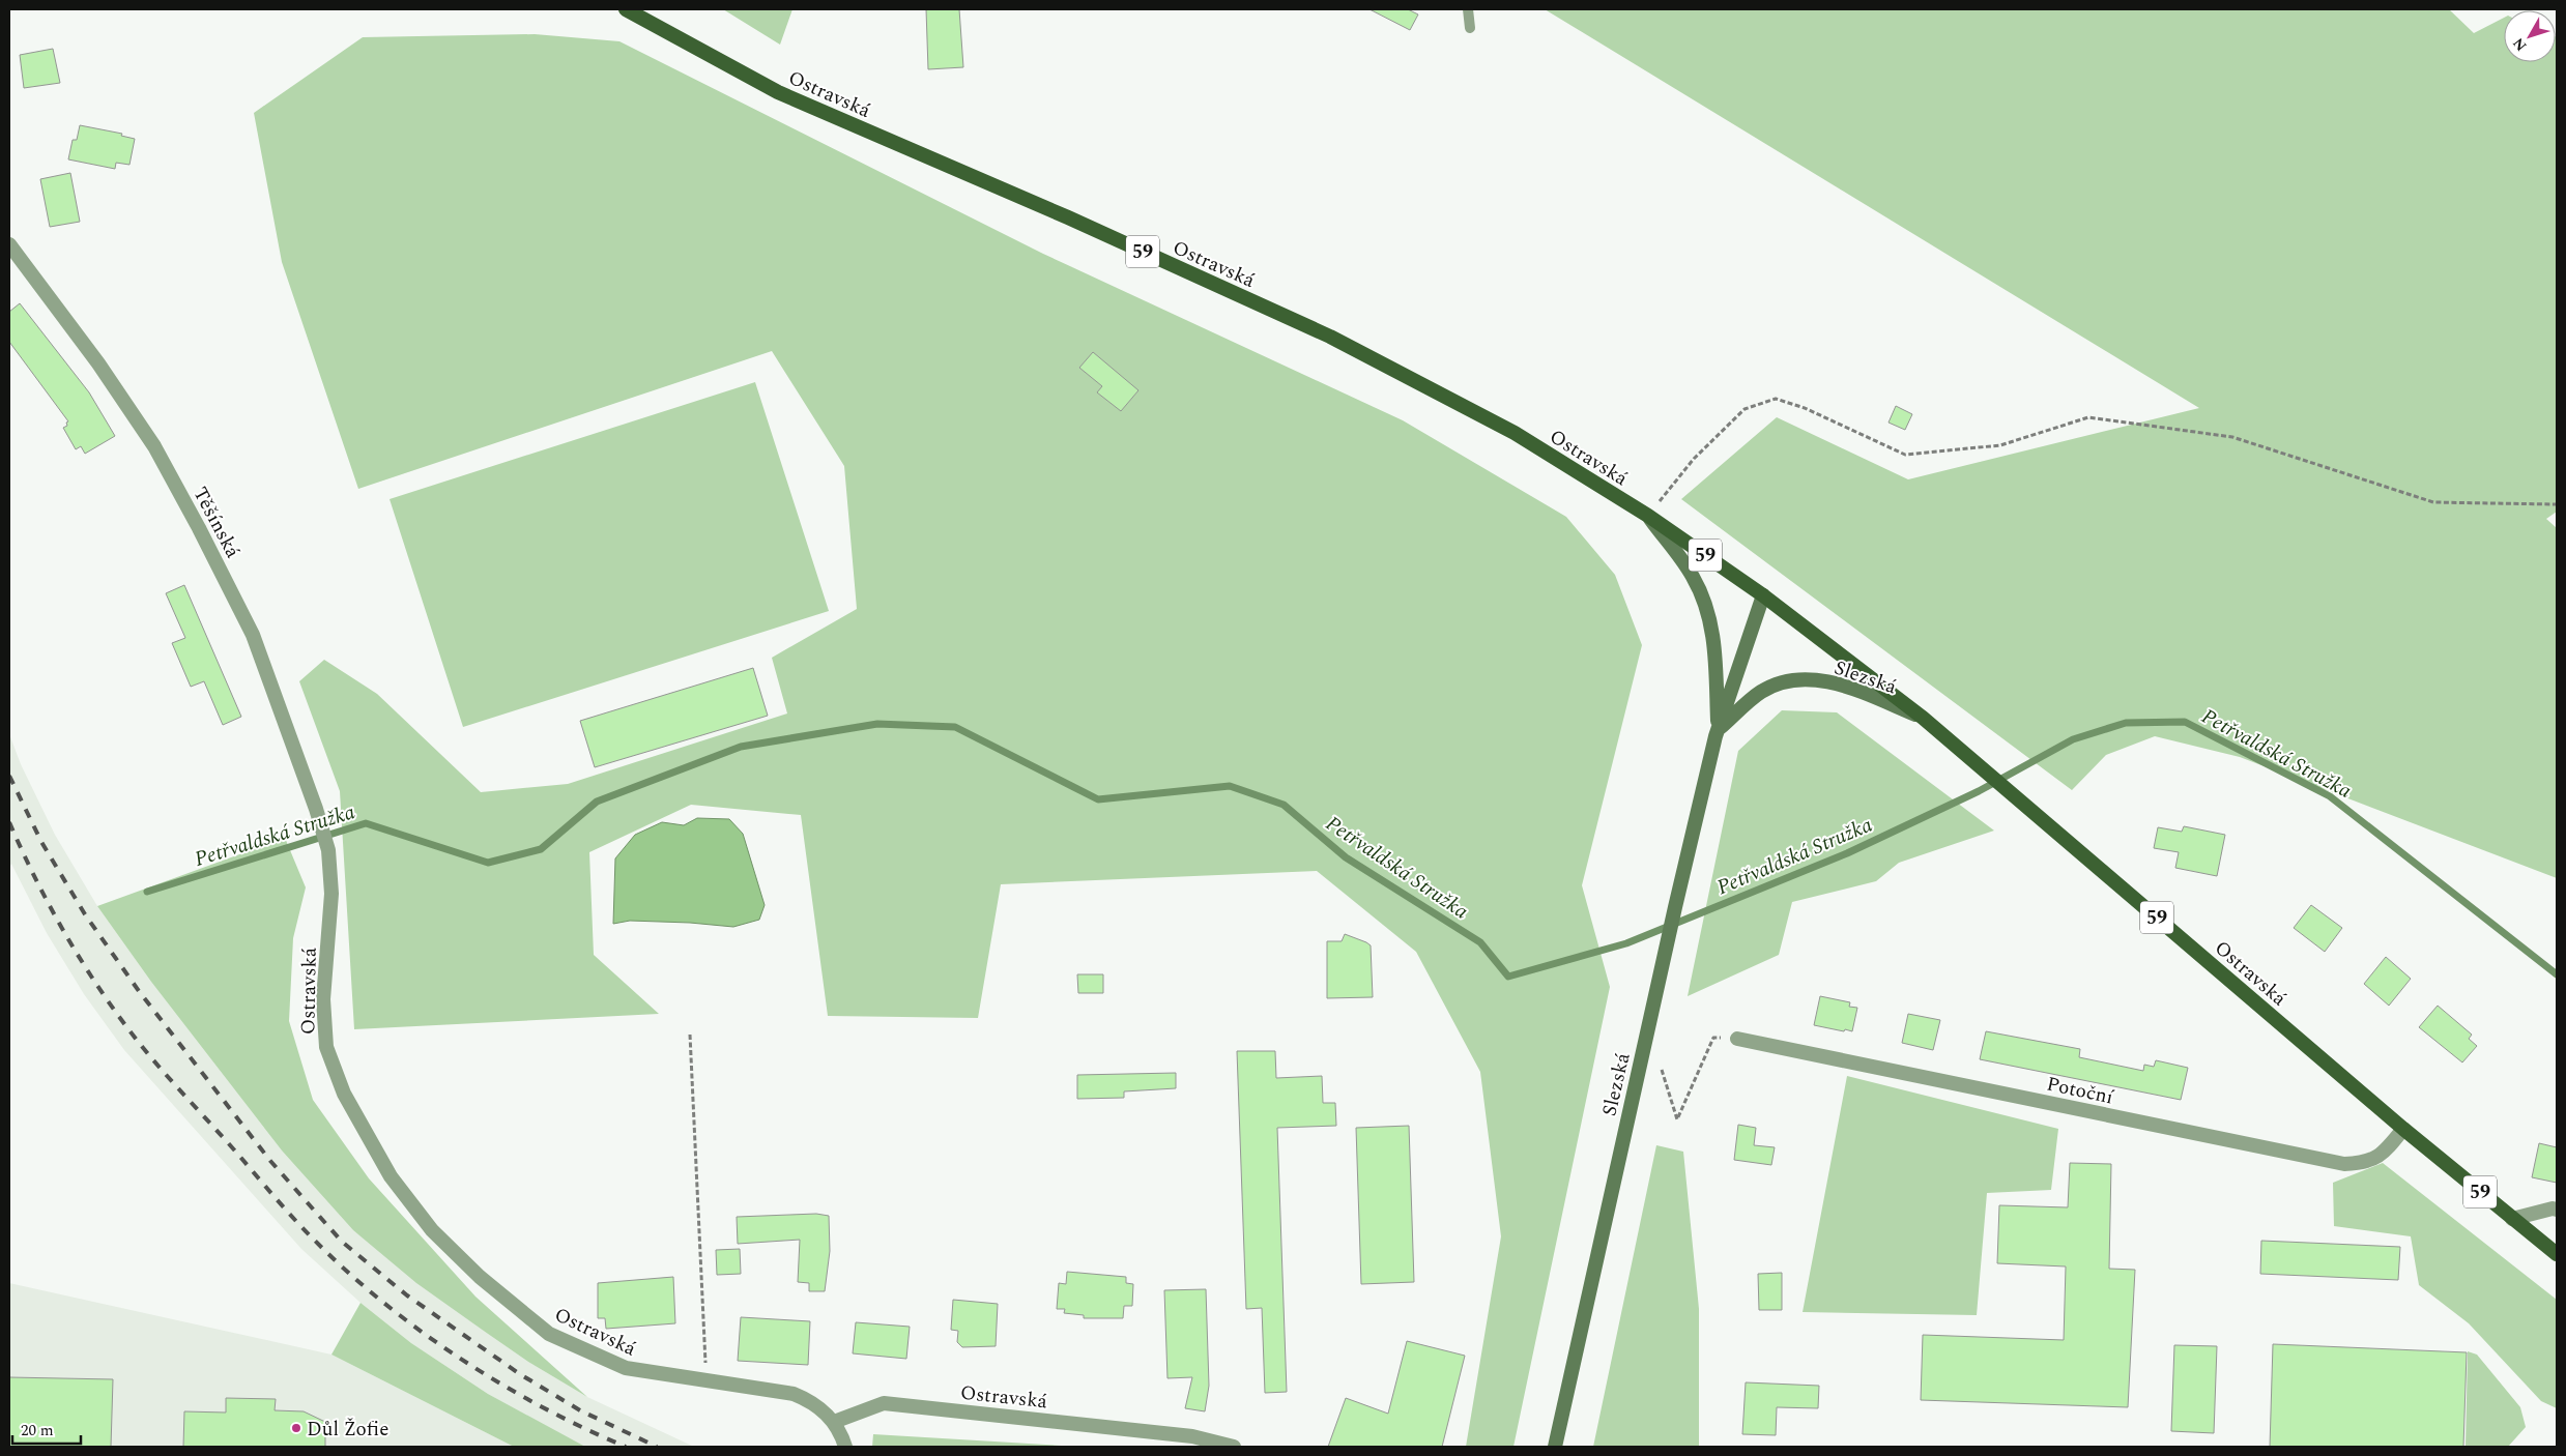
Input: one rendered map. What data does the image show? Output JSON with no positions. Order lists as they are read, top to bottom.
{
  "streets": {
    "main road": ["Ostravská", "59", "Slezská"],
    "street": ["Těšínská", "Potoční"]
  },
  "crossings": [
    ["Ostravská", "59"],
    ["Ostravská", "Těšínská"],
    ["Ostravská", "Slezská"],
    ["Ostravská", "Potoční"],
    ["59", "Slezská"]
  ],
  "water": ["Petřvaldská Stružka"],
  "places": ["Důl Žofie"],
  "scale_bar": "20 m",
  "north": "bottom left"
}
